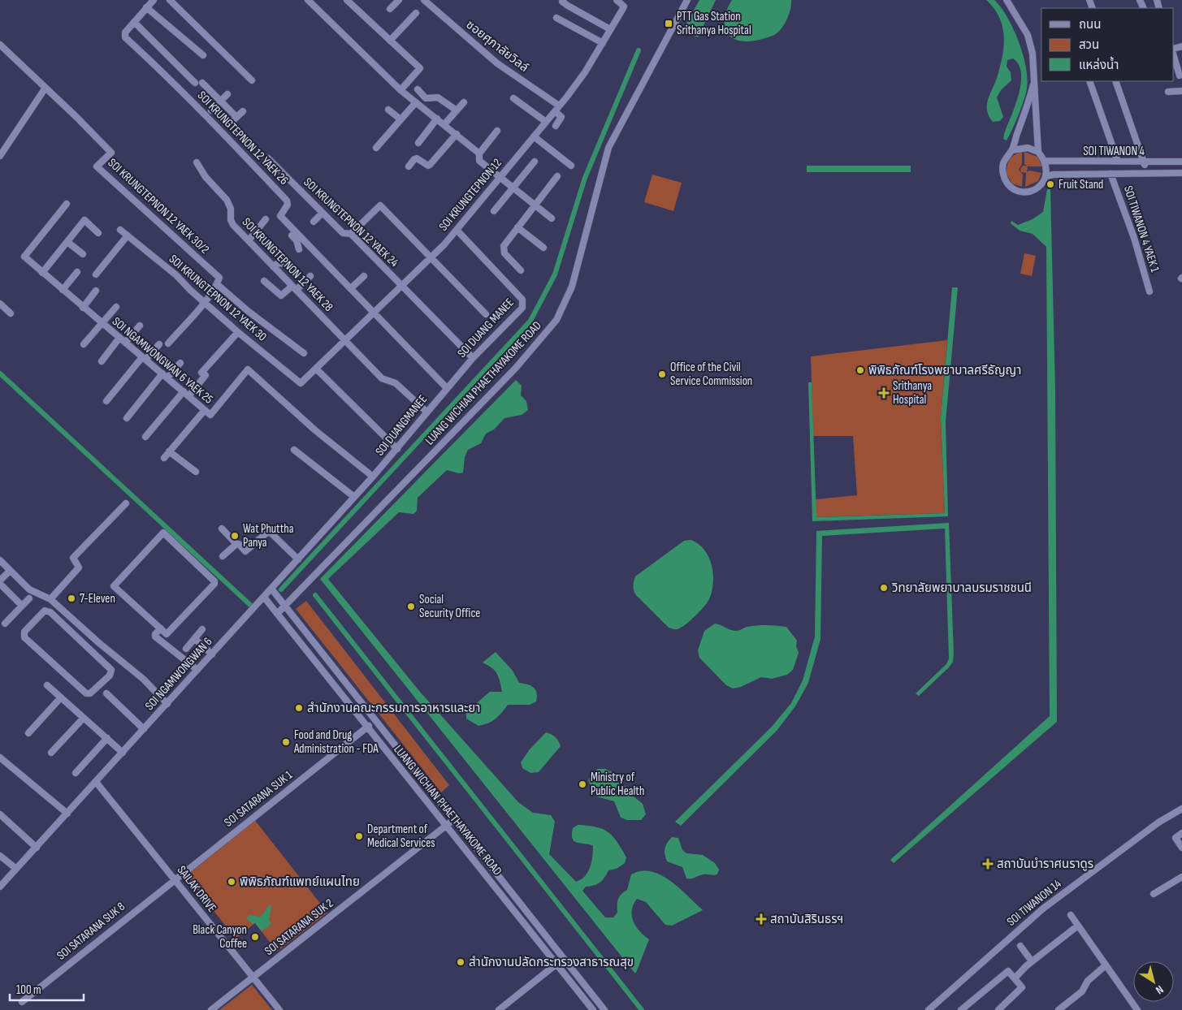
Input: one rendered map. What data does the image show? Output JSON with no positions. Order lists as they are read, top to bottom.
{
  "streets": {
    "street": [
      "ซอยศุภาลัยวิลล์",
      "SOI KRUNGTEPNON 12 YAEK 26",
      "SOI TIWANON 4",
      "SOI KRUNGTEPNON 12",
      "SOI KRUNGTEPNON 12 YAEK 30/2",
      "SOI KRUNGTEPNON 12 YAEK 24",
      "SOI TIWANON 4 YAEK 1",
      "SOI KRUNGTEPNON 12 YAEK 28",
      "SOI KRUNGTEPNON 12 YAEK 30",
      "SOI DUANG MANEE",
      "SOI NGAMWONGWAN 6 YAEK 25",
      "LUANG WICHIAN PHAETHAYAKOME ROAD",
      "SOI DUANGMANEE",
      "SOI NGAMWONGWAN 6",
      "SOI SATARANA SUK 1",
      "SAILAK DRIVE",
      "SOI TIWANON 14",
      "SOI SATARANA SUK 2",
      "SOI SATARANA SUK 8"
    ]
  },
  "crossings": [
    ["ซอยศุภาลัยวิลล์", "SOI KRUNGTEPNON 12"],
    ["SOI KRUNGTEPNON 12 YAEK 26", "SOI KRUNGTEPNON 12"],
    ["SOI KRUNGTEPNON 12 YAEK 26", "SOI DUANG MANEE"],
    ["SOI KRUNGTEPNON 12 YAEK 26", "SOI DUANGMANEE"],
    ["SOI TIWANON 4", "SOI TIWANON 4 YAEK 1"],
    ["SOI KRUNGTEPNON 12", "SOI KRUNGTEPNON 12 YAEK 24"],
    ["SOI KRUNGTEPNON 12", "SOI KRUNGTEPNON 12 YAEK 28"],
    ["SOI KRUNGTEPNON 12", "SOI KRUNGTEPNON 12 YAEK 30"],
    ["SOI KRUNGTEPNON 12", "SOI DUANG MANEE"],
    ["SOI KRUNGTEPNON 12 YAEK 24", "SOI DUANG MANEE"],
    ["SOI KRUNGTEPNON 12 YAEK 28", "SOI DUANGMANEE"],
    ["SOI DUANG MANEE", "SOI DUANGMANEE"],
    ["SOI NGAMWONGWAN 6 YAEK 25", "SOI DUANGMANEE"],
    ["SOI NGAMWONGWAN 6 YAEK 25", "SOI NGAMWONGWAN 6"],
    ["LUANG WICHIAN PHAETHAYAKOME ROAD", "SOI SATARANA SUK 1"],
    ["LUANG WICHIAN PHAETHAYAKOME ROAD", "SOI SATARANA SUK 2"],
    ["SOI DUANGMANEE", "SOI NGAMWONGWAN 6"],
    ["SOI NGAMWONGWAN 6", "SAILAK DRIVE"],
    ["SOI SATARANA SUK 1", "SAILAK DRIVE"],
    ["SOI SATARANA SUK 1", "SOI SATARANA SUK 8"],
    ["SAILAK DRIVE", "SOI SATARANA SUK 2"],
    ["SAILAK DRIVE", "SOI SATARANA SUK 8"]
  ],
  "places": {
    "transit": ["PTT Gas Station Srithanya Hospital"],
    "other": [
      "Fruit Stand",
      "พิพิธภัณฑ์โรงพยาบาลศรีธัญญา",
      "Office of the Civil Service Commission",
      "Wat Phuttha Panya",
      "วิทยาลัยพยาบาลบรมราชชนนี",
      "7-Eleven",
      "Social Security Office",
      "สำนักงานคณะกรรมการอาหารและยา",
      "Food and Drug Administration - FDA",
      "Ministry of Public Health",
      "Department of Medical Services",
      "พิพิธภัณฑ์แพทย์แผนไทย",
      "Black Canyon Coffee",
      "สำนักงานปลัดกระทรวงสาธารณสุข"
    ],
    "health": ["Srithanya Hospital", "สถาบันบำราศนราดูร", "สถาบันสิรินธรฯ"]
  },
  "legend": ["ถนน", "สวน", "แหล่งน้ำ"],
  "scale_bar": "100 m",
  "north": "bottom right"
}
